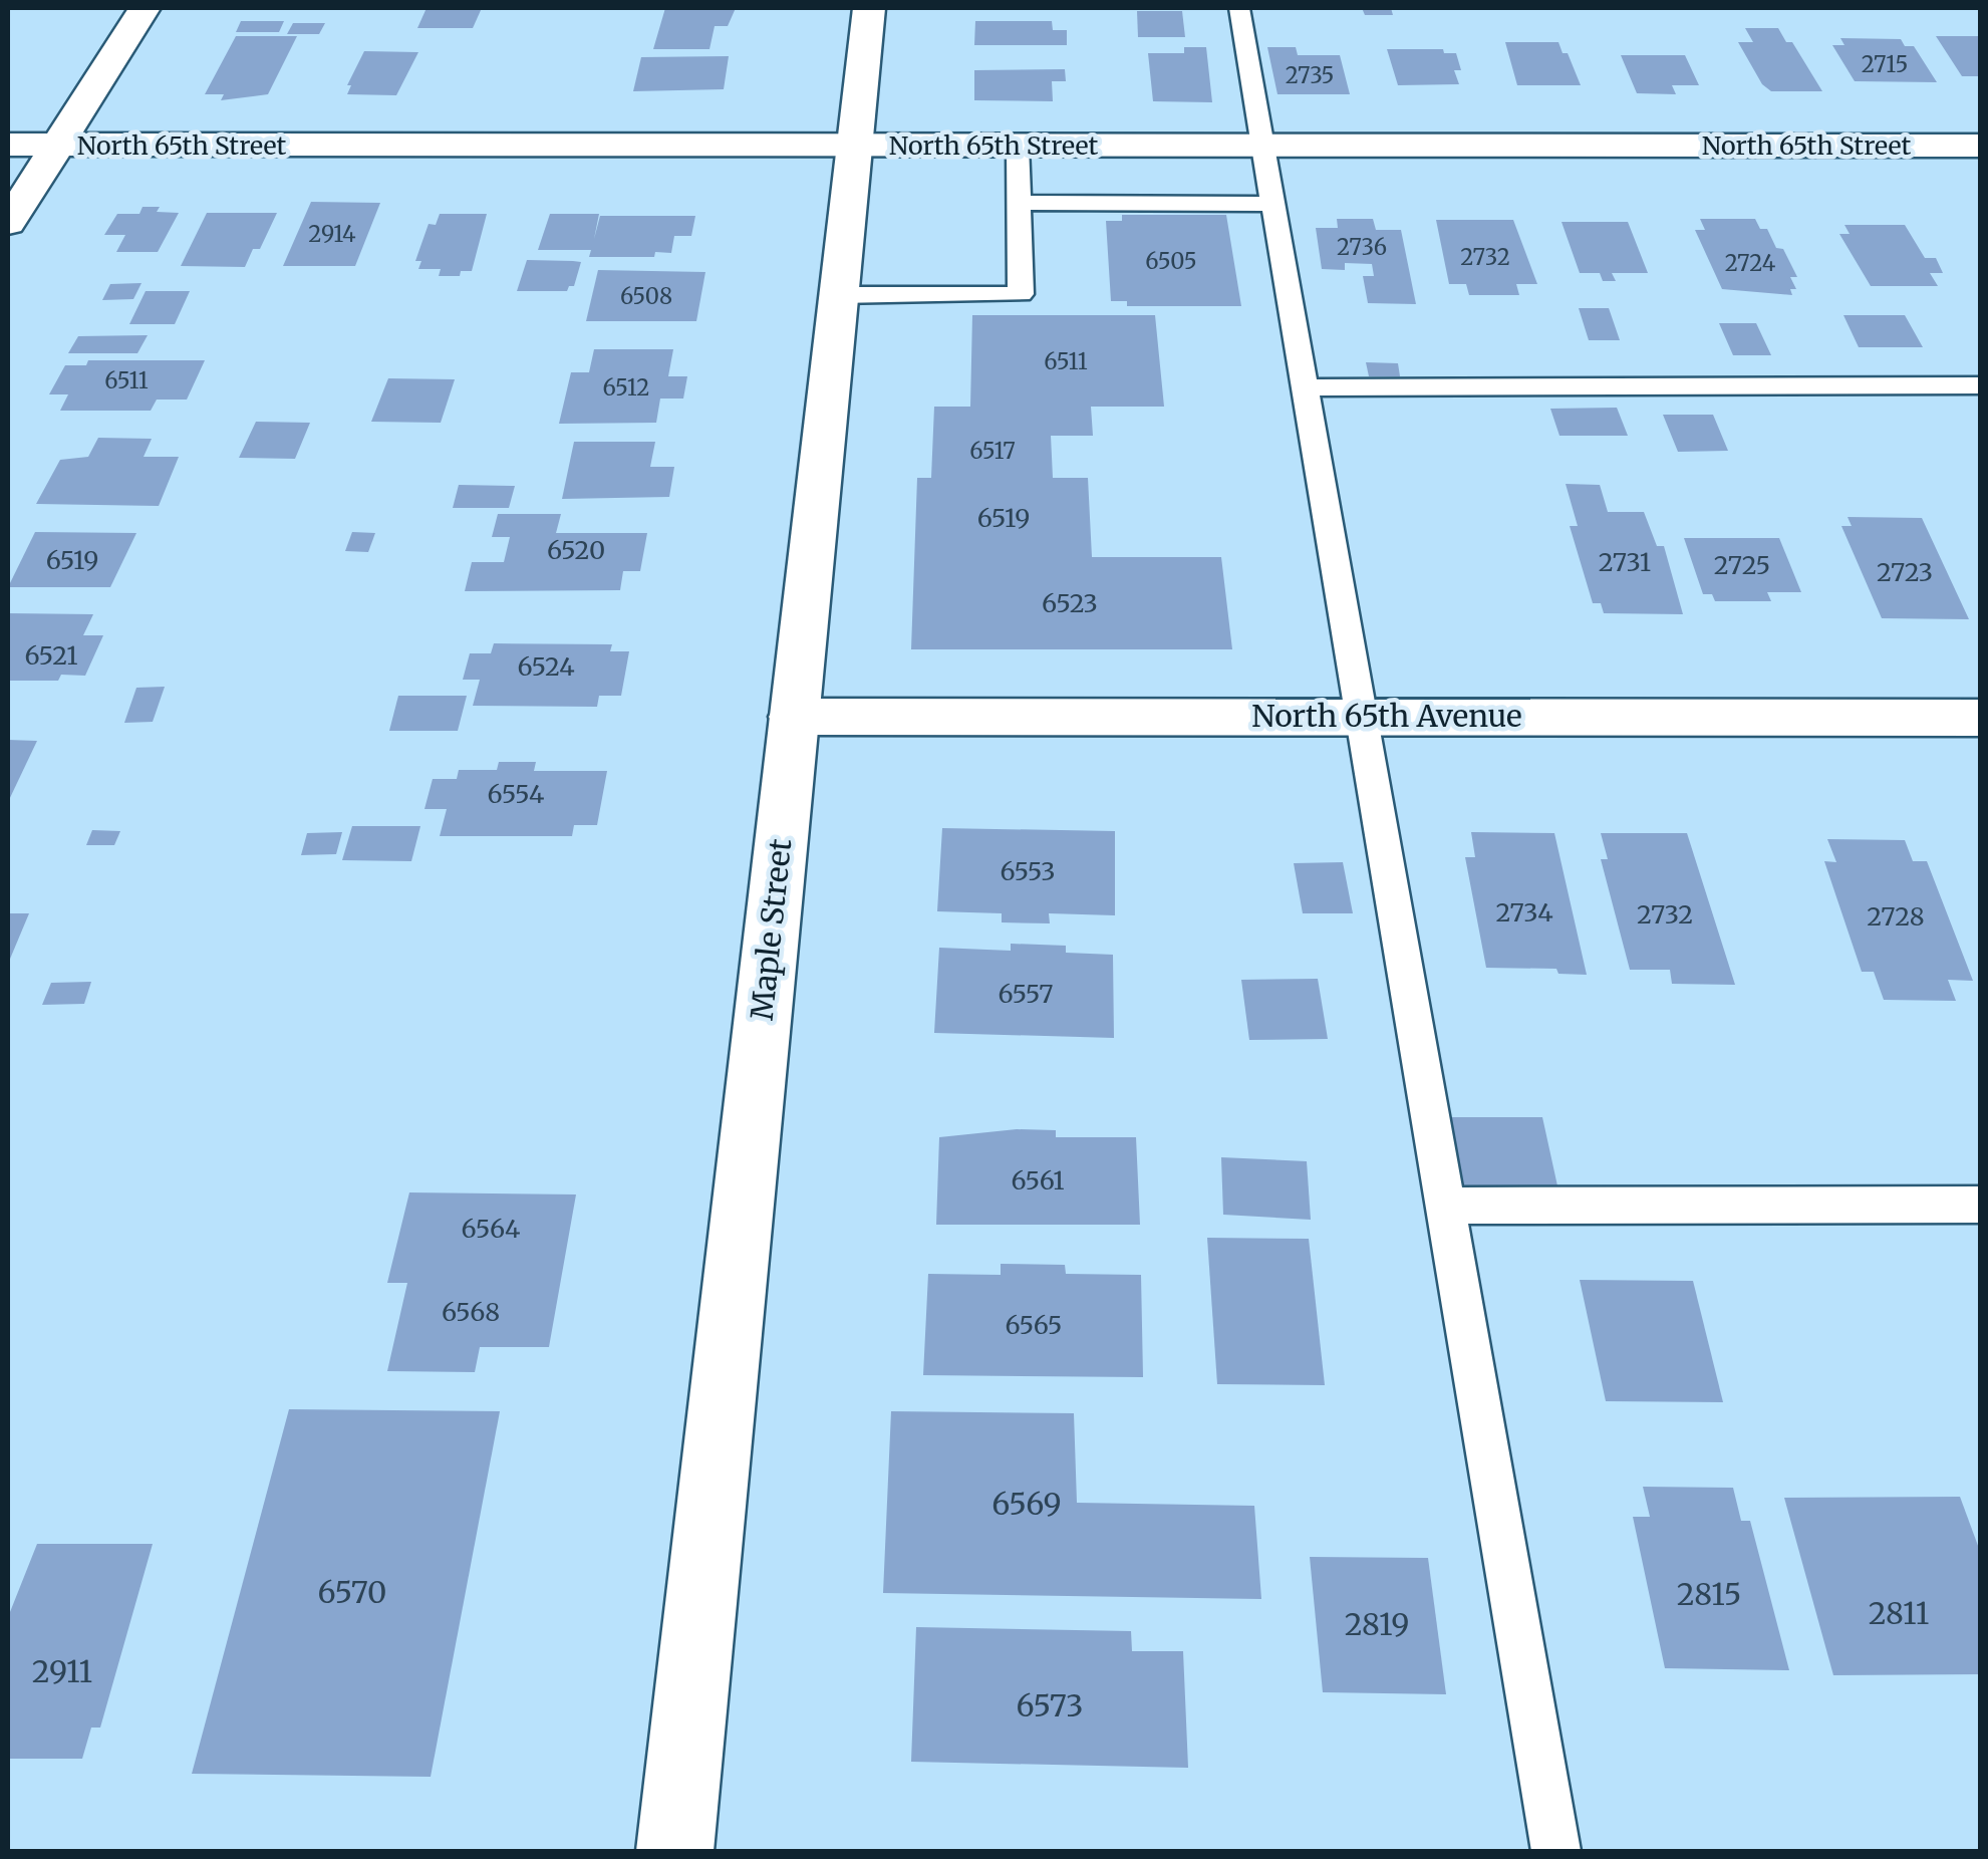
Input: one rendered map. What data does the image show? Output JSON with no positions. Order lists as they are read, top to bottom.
{
  "streets": {
    "street": ["North 65th Street", "North 65th Avenue", "Maple Street"]
  },
  "crossings": [
    ["North 65th Street", "Maple Street"],
    ["North 65th Avenue", "Maple Street"]
  ],
  "house_numbers": [
    "2715",
    "2735",
    "2914",
    "2736",
    "2732",
    "6505",
    "2724",
    "6508",
    "6511",
    "6511",
    "6512",
    "6517",
    "6519",
    "6520",
    "6519",
    "2731",
    "2725",
    "2723",
    "6523",
    "6521",
    "6524",
    "6554",
    "6553",
    "2734",
    "2732",
    "2728",
    "6557",
    "6561",
    "6564",
    "6568",
    "6565",
    "6569",
    "6570",
    "2815",
    "2811",
    "2819",
    "2911",
    "6573"
  ]
}
